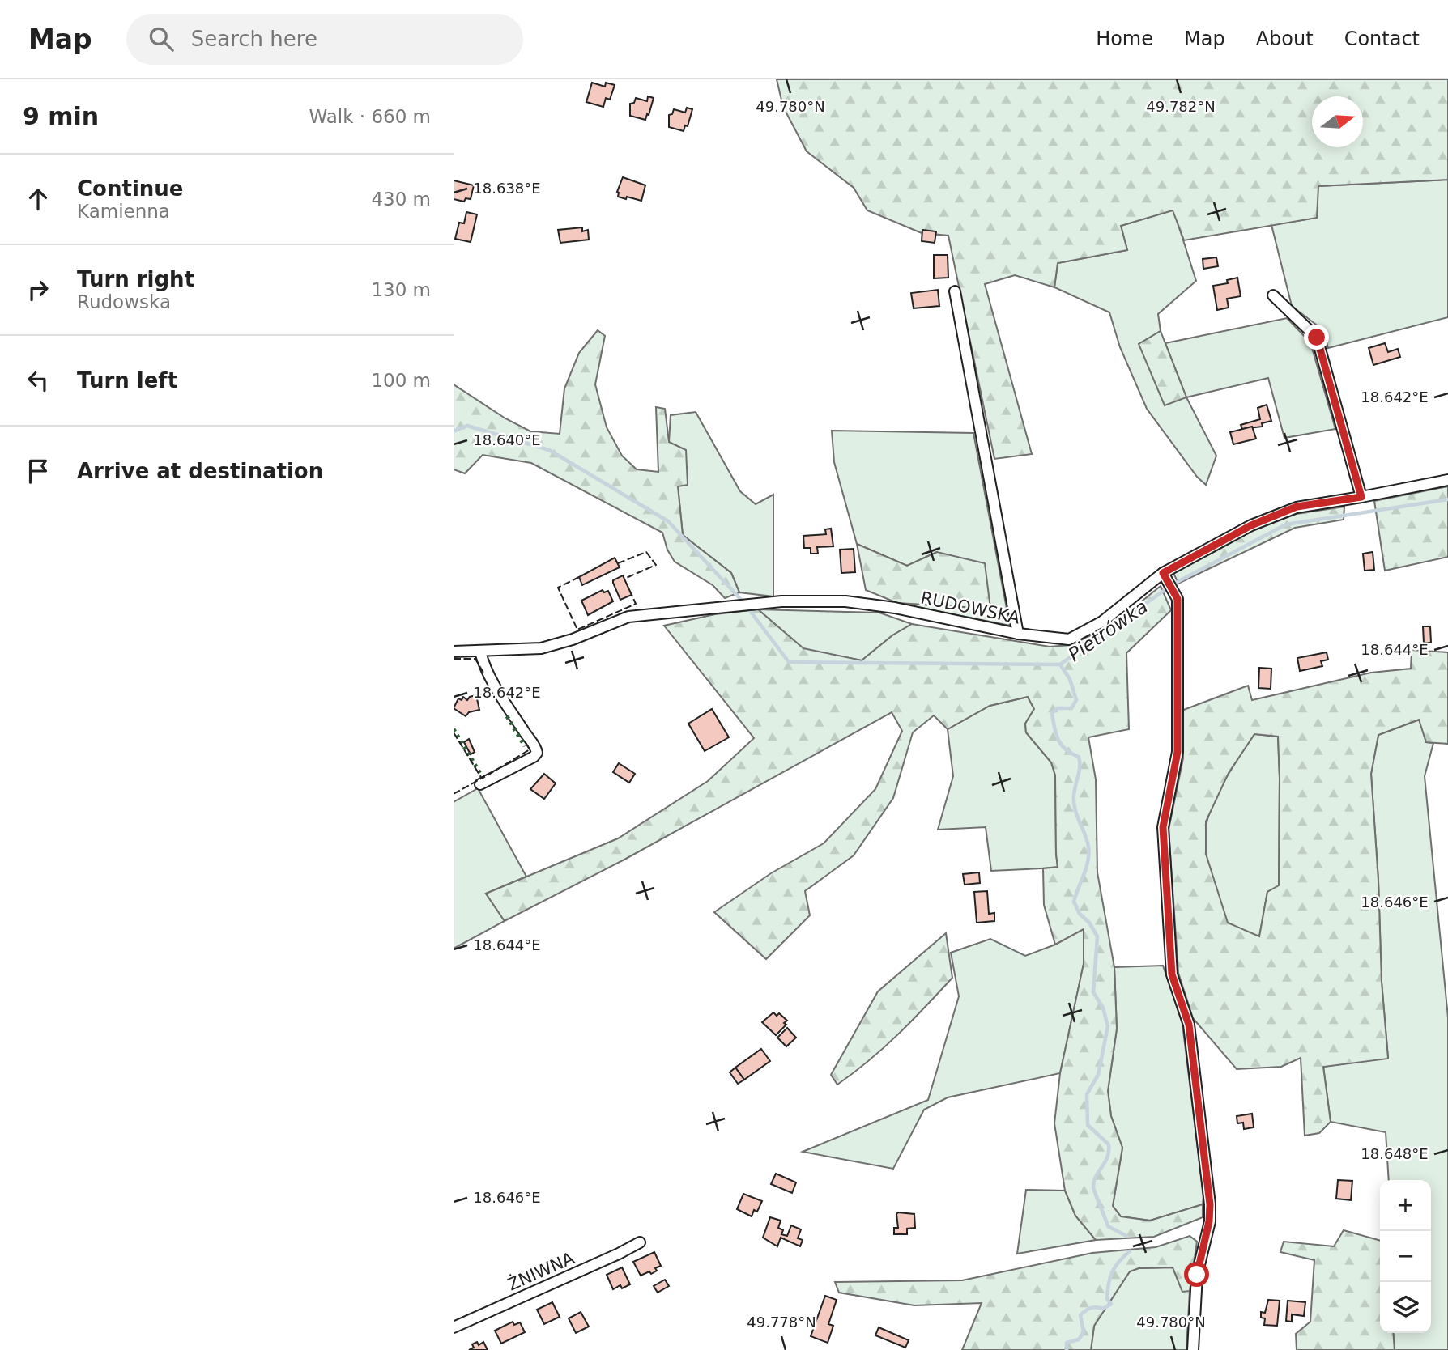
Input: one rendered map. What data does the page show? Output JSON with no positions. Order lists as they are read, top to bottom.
{
  "streets": {
    "street": ["RUDOWSKA", "ŻNIWNA"]
  },
  "water": ["Pietrówka"],
  "north": "right",
  "page": {
    "header": "Map",
    "search": "Search here",
    "nav": [
      "Home",
      "Map",
      "About",
      "Contact"
    ],
    "heading": ["9 min", "Walk · 660 m"],
    "list": [
      ["Continue", "Kamienna", "430 m"],
      ["Turn right", "Rudowska", "130 m"],
      ["Turn left", "100 m"],
      "Arrive at destination"
    ],
    "map_buttons": ["+", "−"]
  },
  "coordinates": [
    "49.780°N",
    "49.782°N",
    "18.638°E",
    "18.642°E",
    "18.640°E",
    "18.644°E",
    "18.646°E",
    "18.648°E",
    "49.778°N"
  ]
}
